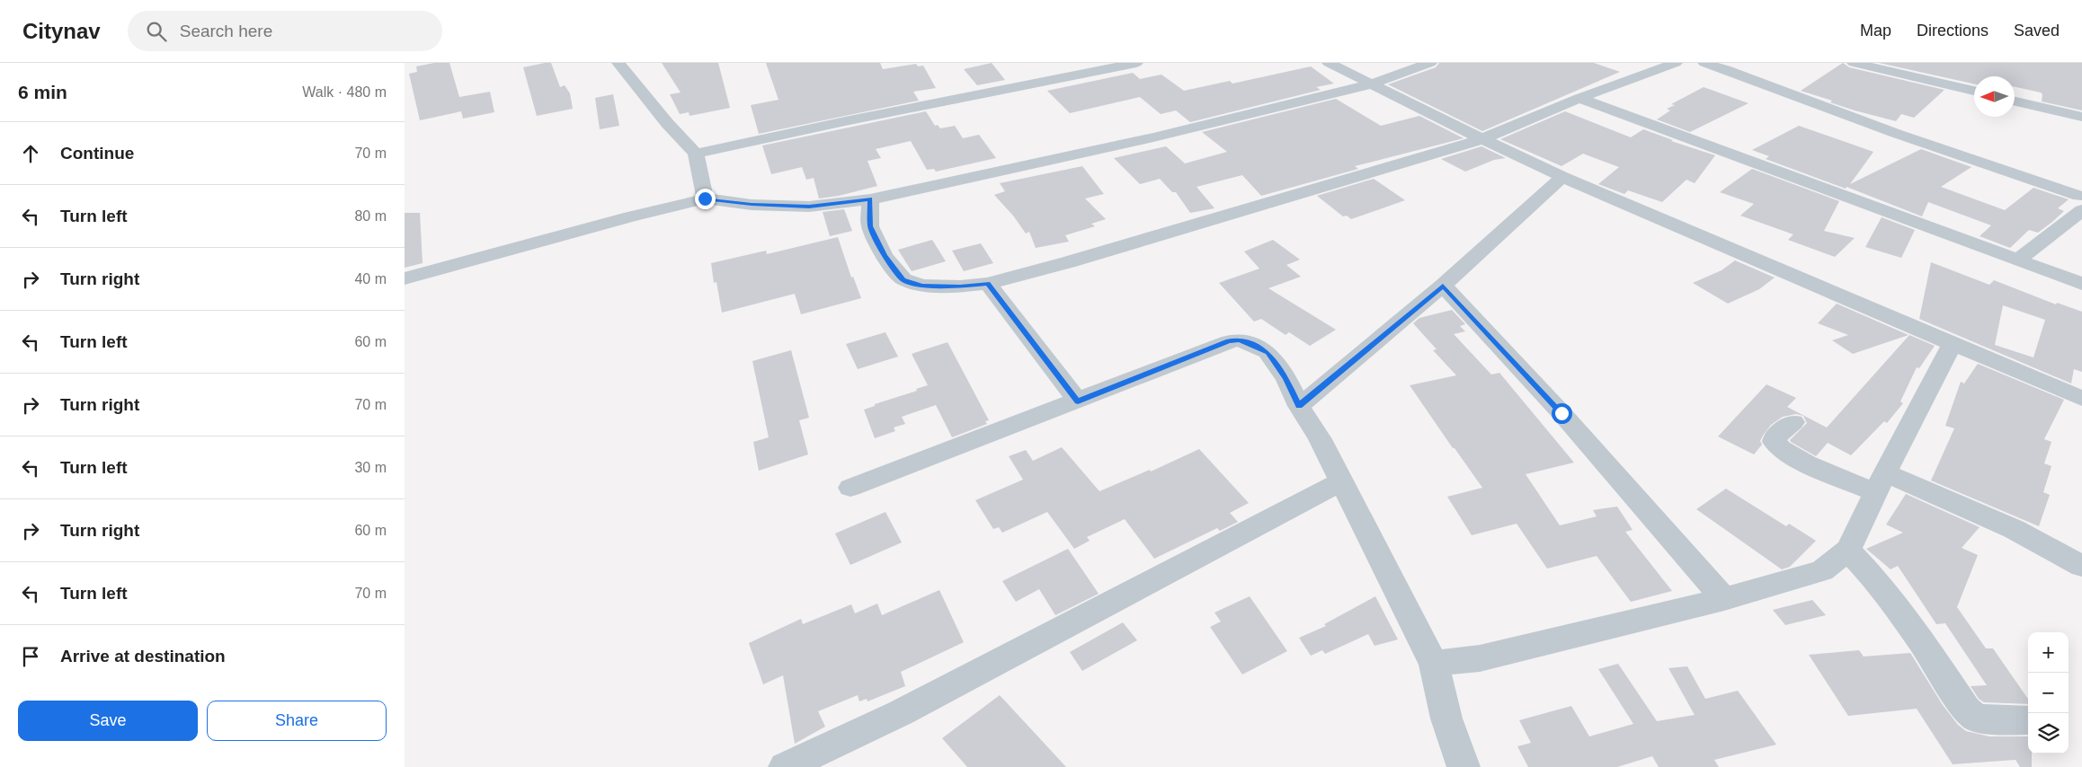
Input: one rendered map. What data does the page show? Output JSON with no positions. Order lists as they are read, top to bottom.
{
  "north": "left",
  "page": {
    "header": "Citynav",
    "search": "Search here",
    "nav": ["Map", "Directions", "Saved"],
    "heading": ["6 min", "Walk · 480 m"],
    "list": [
      ["Continue", "70 m"],
      ["Turn left", "80 m"],
      ["Turn right", "40 m"],
      ["Turn left", "60 m"],
      ["Turn right", "70 m"],
      ["Turn left", "30 m"],
      ["Turn right", "60 m"],
      ["Turn left", "70 m"],
      "Arrive at destination"
    ],
    "map_buttons": ["+", "−"],
    "buttons": ["Save", "Share"]
  }
}
